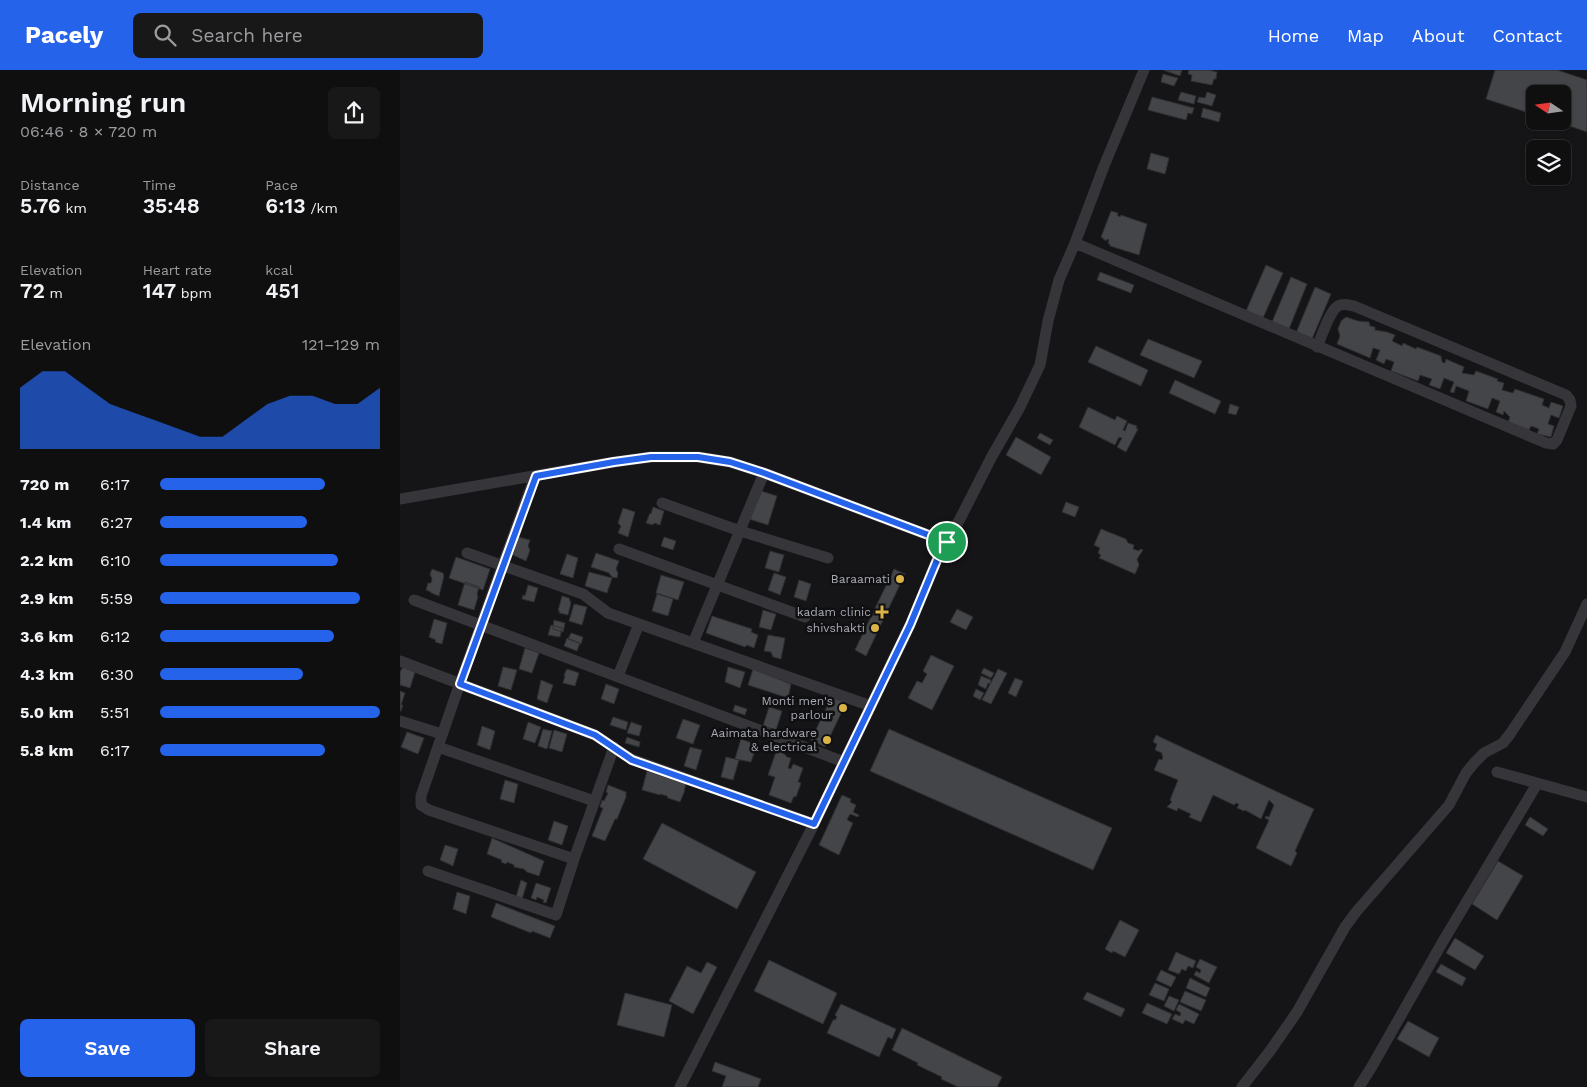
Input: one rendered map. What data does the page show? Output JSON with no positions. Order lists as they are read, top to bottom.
{
  "places": {
    "other": [
      "Baraamati",
      "shivshakti",
      "Monti men's parlour",
      "Aaimata hardware & electrical"
    ],
    "health": ["kadam clinic"]
  },
  "north": "left",
  "page": {
    "header": "Pacely",
    "search": "Search here",
    "nav": [
      "Home",
      "Map",
      "About",
      "Contact"
    ],
    "heading": ["Morning run", "06:46 · 8 × 720 m"],
    "stats": [
      ["Distance", "5.76 km"],
      ["Time", "35:48"],
      ["Pace", "6:13 /km"],
      ["Elevation", "72 m"],
      ["Heart rate", "147 bpm"],
      ["kcal", "451"]
    ],
    "chart": ["Elevation", "121–129 m"],
    "list": [
      {
        "name": "720 m",
        "note": "6:17"
      },
      {
        "name": "1.4 km",
        "note": "6:27"
      },
      {
        "name": "2.2 km",
        "note": "6:10"
      },
      {
        "name": "2.9 km",
        "note": "5:59"
      },
      {
        "name": "3.6 km",
        "note": "6:12"
      },
      {
        "name": "4.3 km",
        "note": "6:30"
      },
      {
        "name": "5.0 km",
        "note": "5:51"
      },
      {
        "name": "5.8 km",
        "note": "6:17"
      }
    ],
    "buttons": ["Save", "Share"]
  }
}
